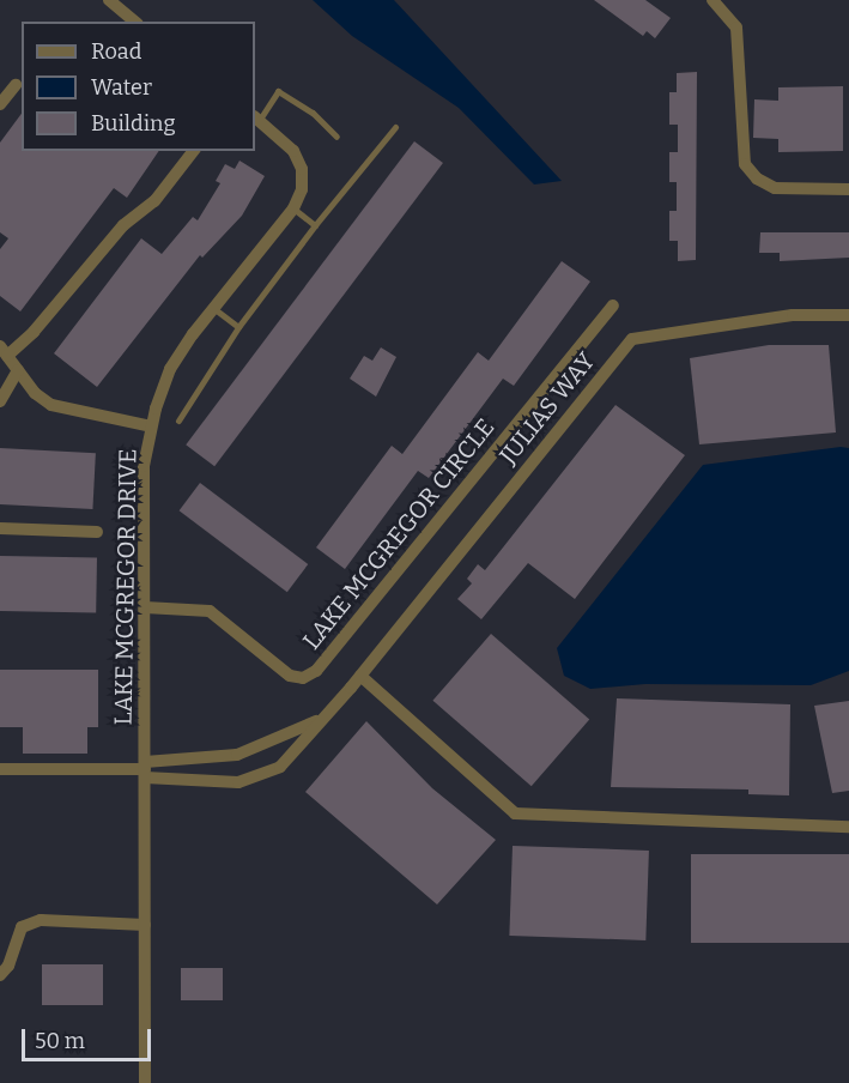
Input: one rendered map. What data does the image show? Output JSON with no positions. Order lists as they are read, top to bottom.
{
  "streets": {
    "street": ["JULIAS WAY", "LAKE MCGREGOR CIRCLE", "LAKE MCGREGOR DRIVE"]
  },
  "crossings": [
    ["JULIAS WAY", "LAKE MCGREGOR DRIVE"],
    ["LAKE MCGREGOR CIRCLE", "LAKE MCGREGOR DRIVE"]
  ],
  "legend": ["Road", "Water", "Building"],
  "scale_bar": "50 m"
}
